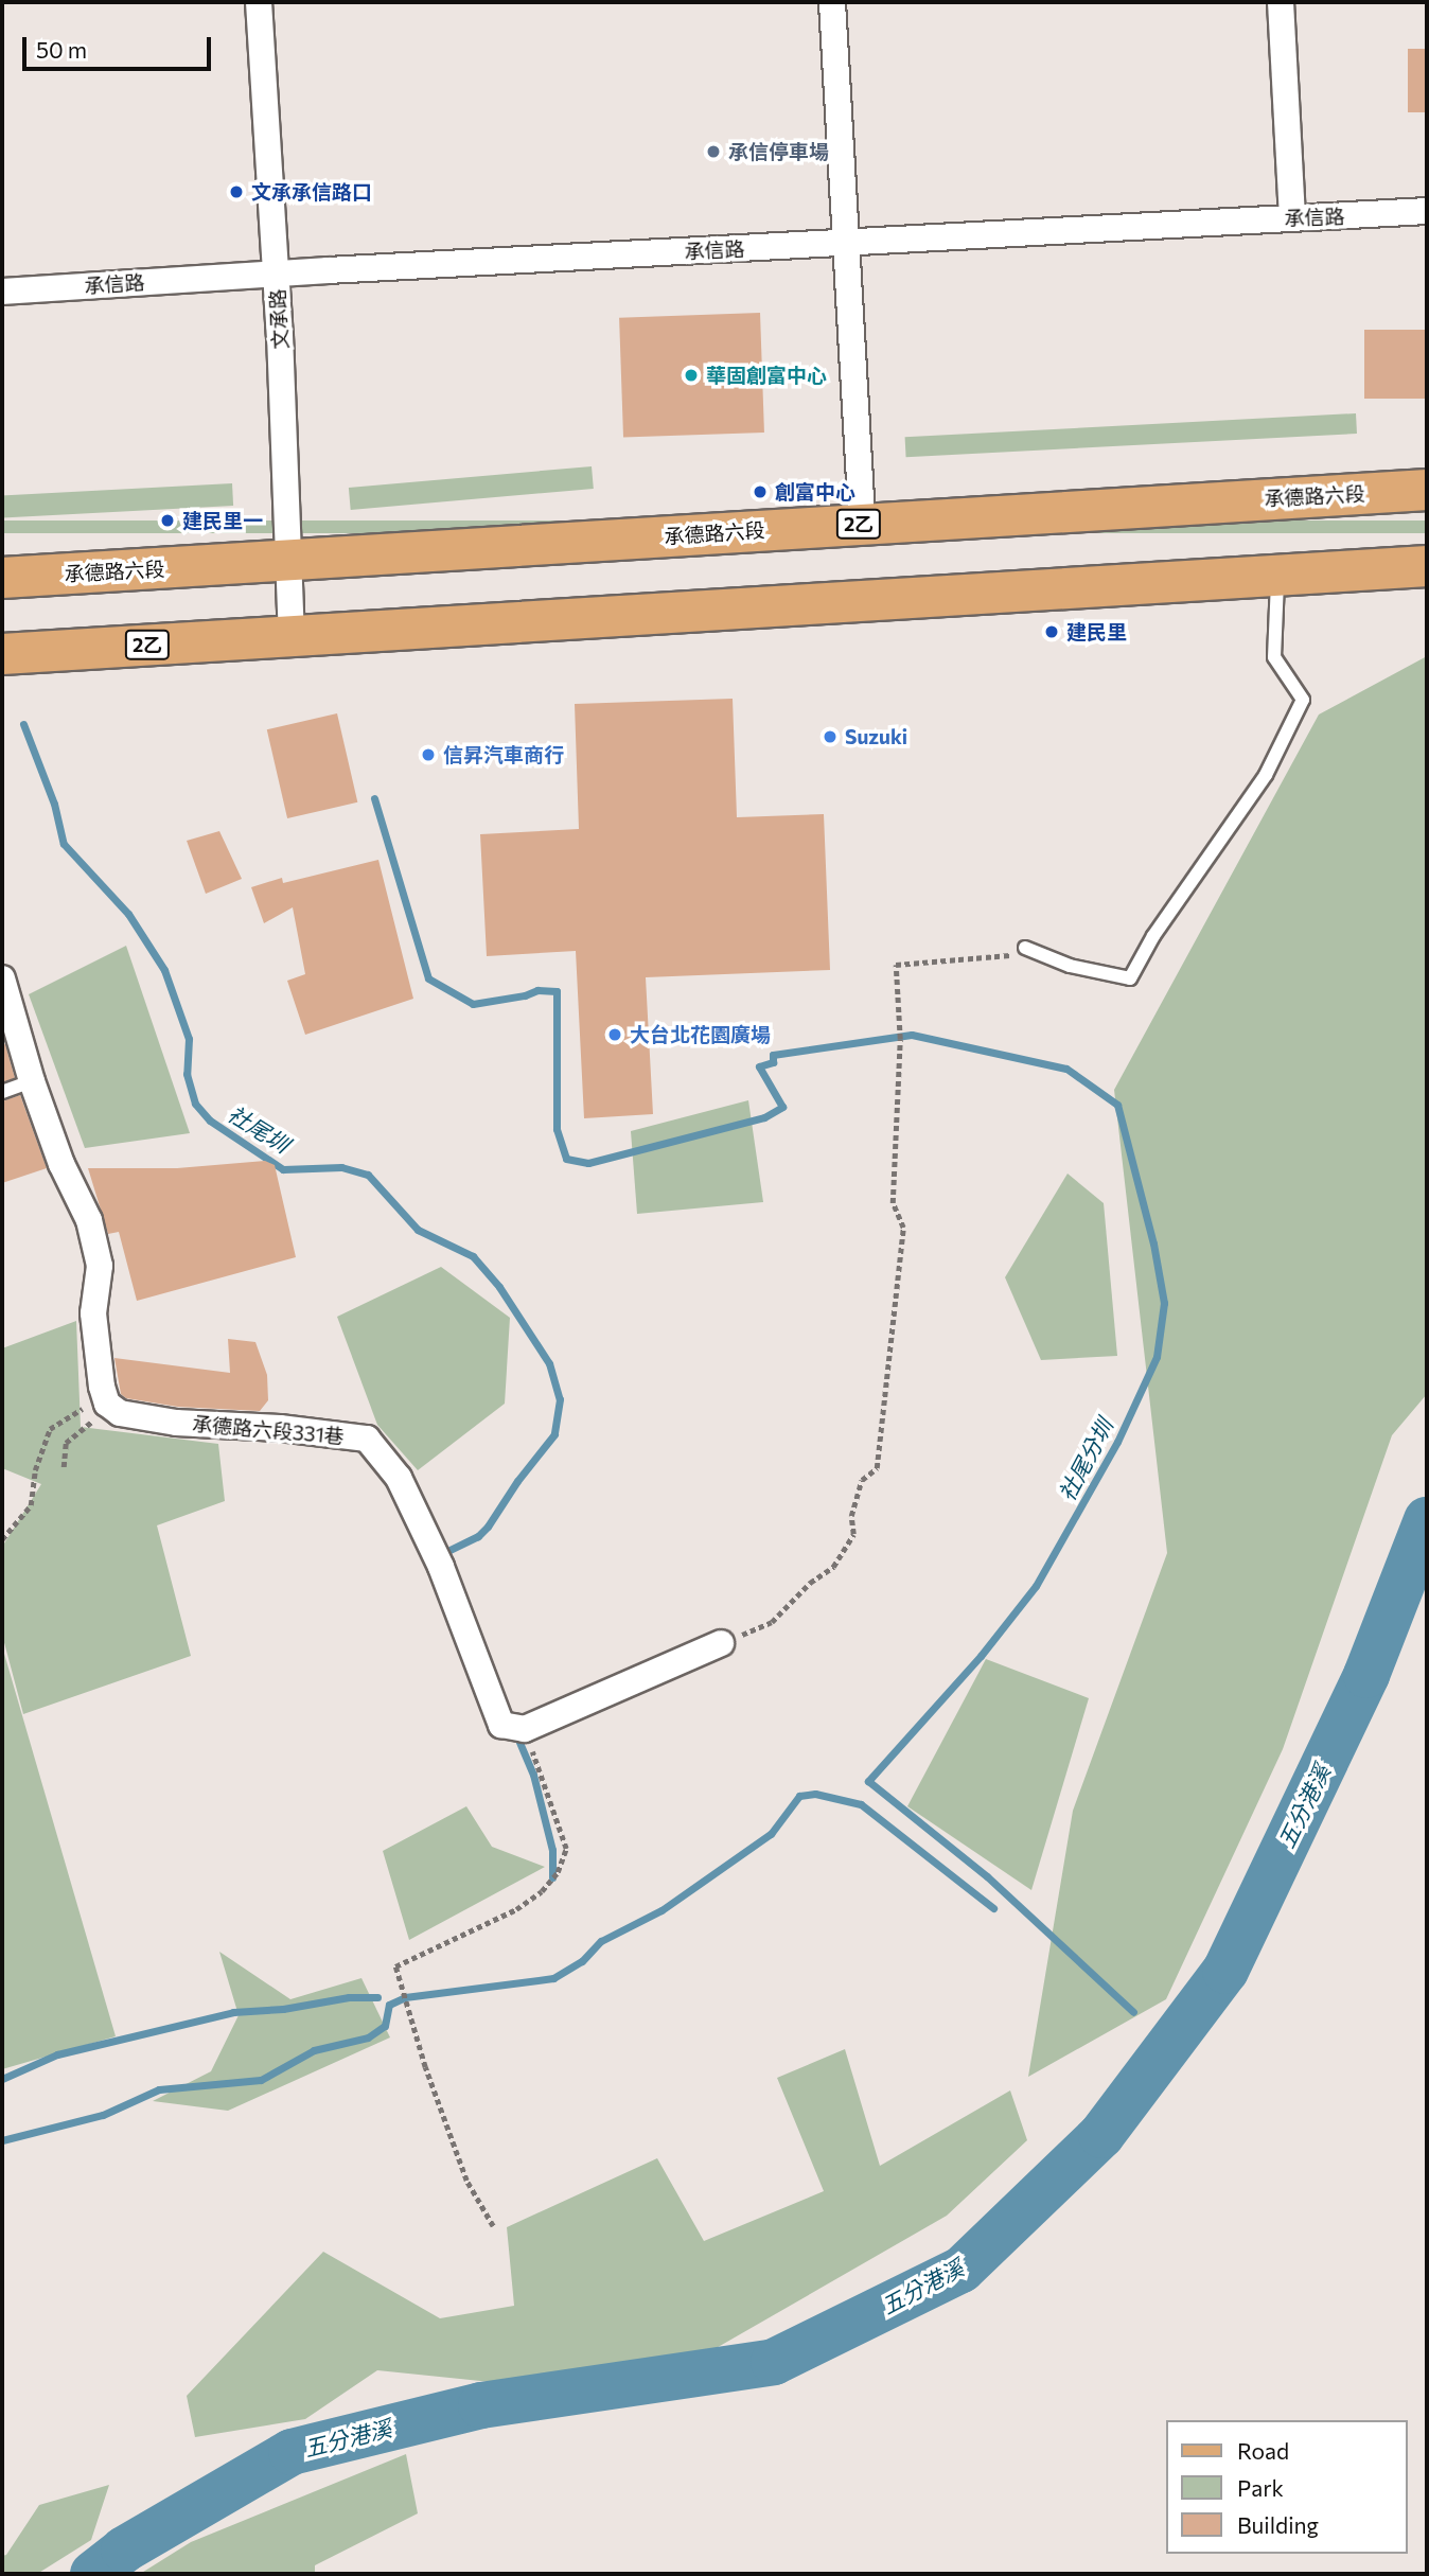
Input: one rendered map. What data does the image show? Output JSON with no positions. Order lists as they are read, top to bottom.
{
  "streets": {
    "main road": ["承德路六段", "2乙"],
    "street": ["承信路", "文承路", "承德路六段331巷"]
  },
  "crossings": [
    ["承信路", "文承路"],
    ["文承路", "承德路六段"],
    ["文承路", "2乙"]
  ],
  "water": ["社尾圳", "社尾分圳", "五分港溪"],
  "places": [
    "承信停車場",
    "文承承信路口",
    "華固創富中心",
    "創富中心",
    "建民里一",
    "建民里",
    "Suzuki",
    "信昇汽車商行",
    "大台北花園廣場"
  ],
  "legend": ["Road", "Park", "Building"],
  "scale_bar": "50 m"
}
